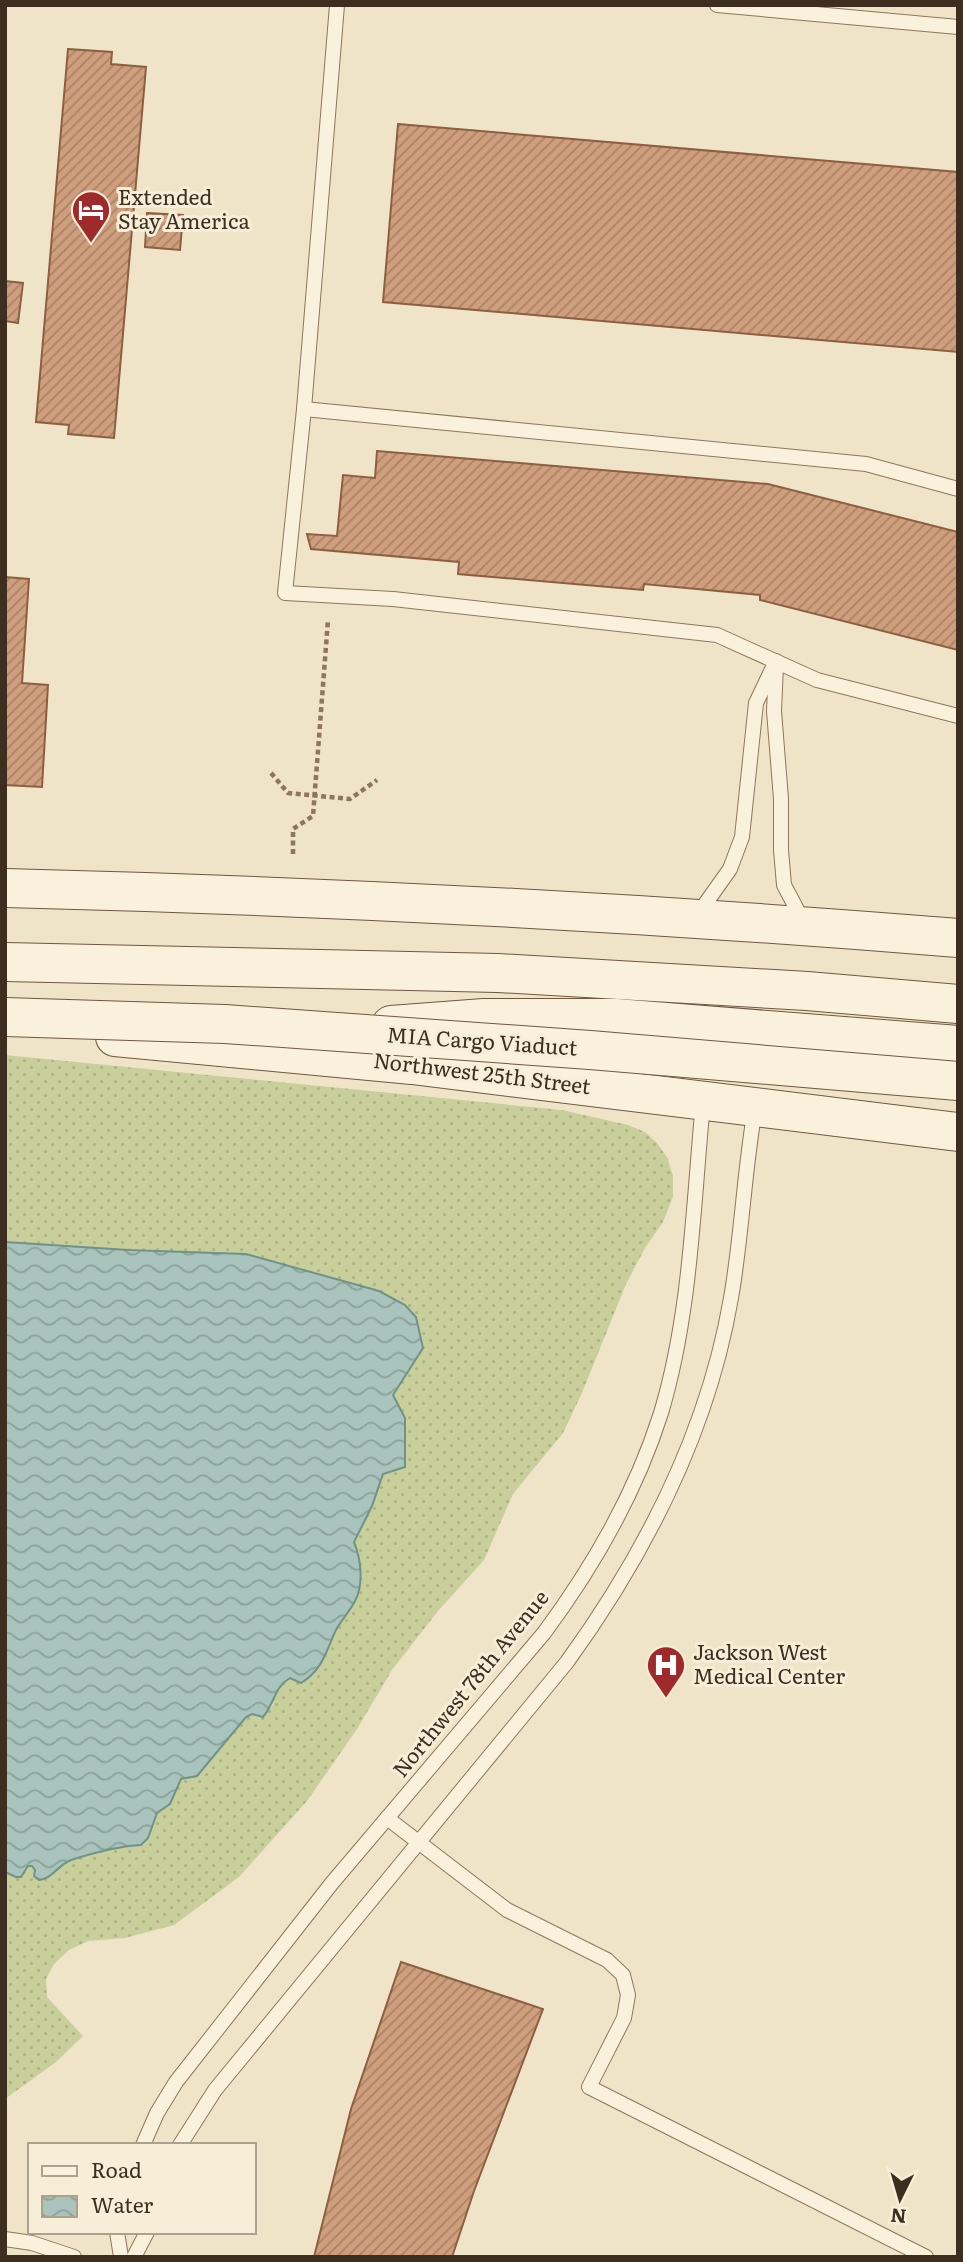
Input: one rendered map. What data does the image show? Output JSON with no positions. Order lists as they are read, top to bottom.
{
  "streets": {
    "main road": ["MIA Cargo Viaduct", "Northwest 25th Street"],
    "lane": ["Northwest 78th Avenue"]
  },
  "crossings": [
    ["Northwest 25th Street", "Northwest 78th Avenue"]
  ],
  "places": {
    "hotel": ["Extended Stay America"],
    "hospital": ["Jackson West Medical Center"]
  },
  "legend": ["Road", "Water"],
  "north": "bottom"
}
